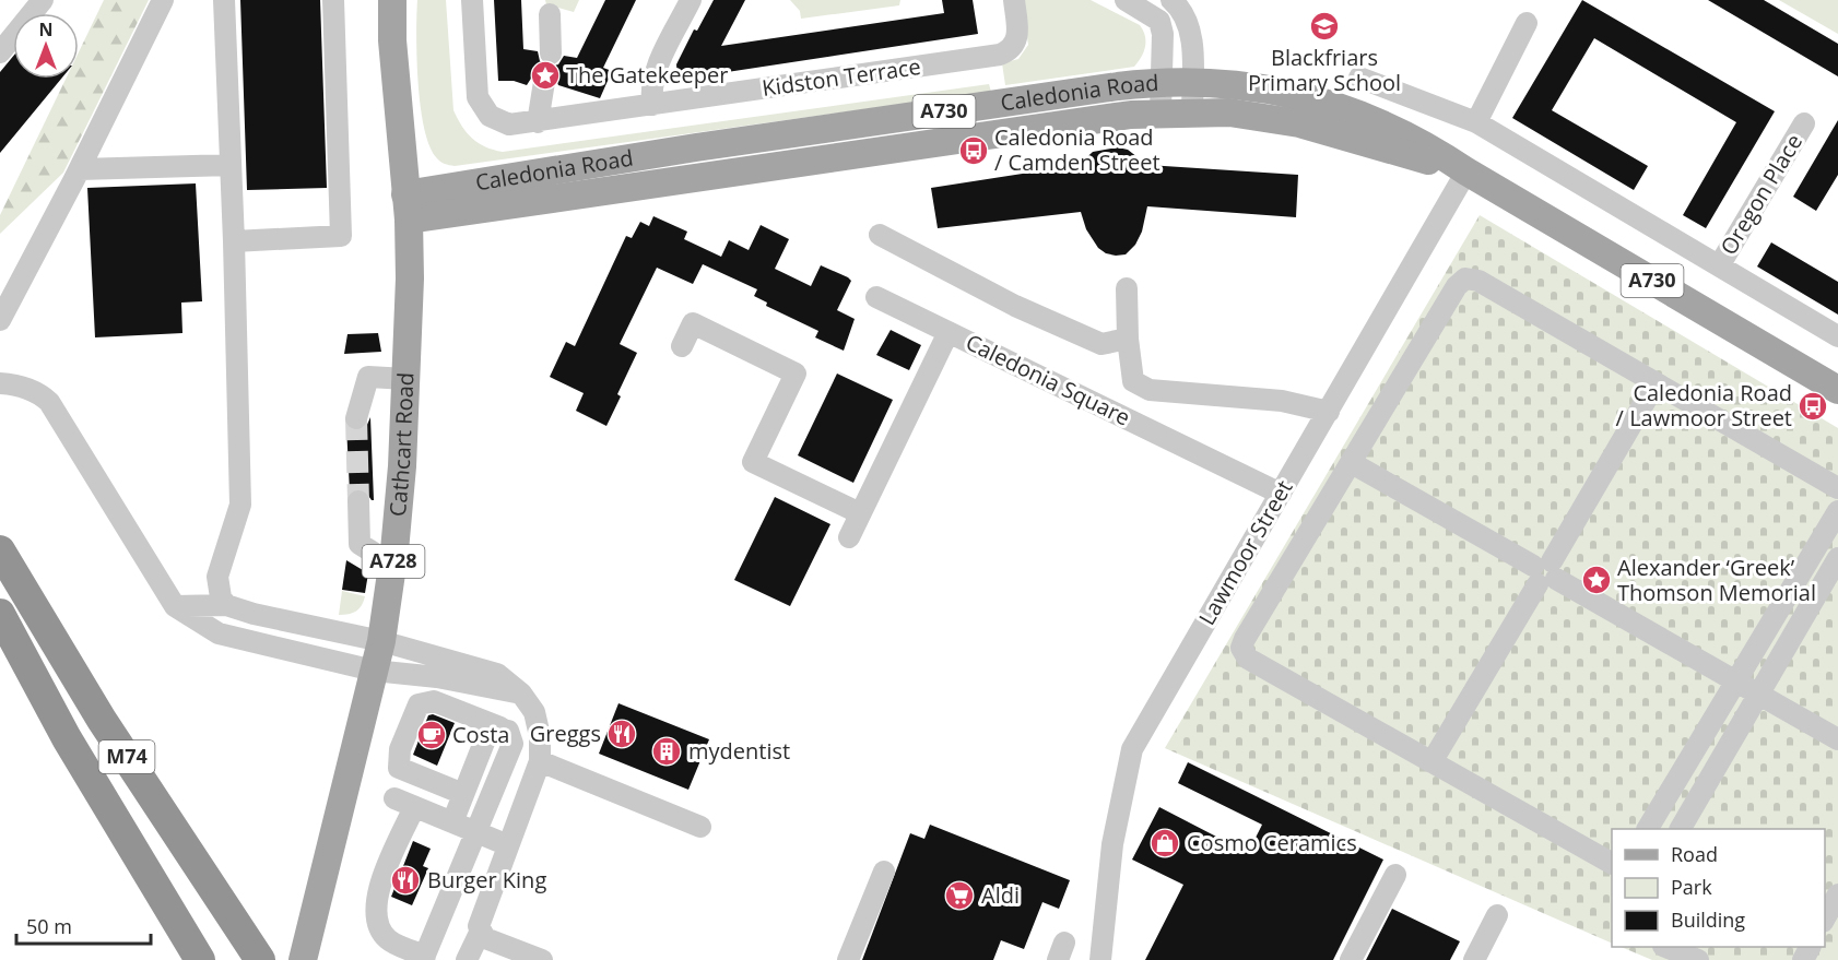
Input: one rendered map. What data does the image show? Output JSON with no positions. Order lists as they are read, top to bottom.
{
  "streets": {
    "highway": ["M74"],
    "main road": [
      "Caledonia Road",
      "A730",
      "Cathcart Road",
      "A728"
    ],
    "street": [
      "Kidston Terrace",
      "Oregon Place",
      "Caledonia Square",
      "Lawmoor Street"
    ]
  },
  "crossings": [
    ["Caledonia Road", "Cathcart Road"],
    ["Caledonia Road", "Lawmoor Street"],
    ["Caledonia Square", "Lawmoor Street"]
  ],
  "places": {
    "school or university": ["Blackfriars Primary School"],
    "place": ["The Gatekeeper", "Alexander ‘Greek’ Thomson Memorial"],
    "bus stop": ["Caledonia Road / Camden Street", "Caledonia Road / Lawmoor Street"],
    "restaurant": ["Greggs", "Burger King"],
    "cafe": ["Costa"],
    "building": ["mydentist"],
    "shop": ["Cosmo Ceramics"],
    "supermarket": ["Aldi"]
  },
  "legend": ["Road", "Park", "Building"],
  "scale_bar": "50 m",
  "north": "top"
}
